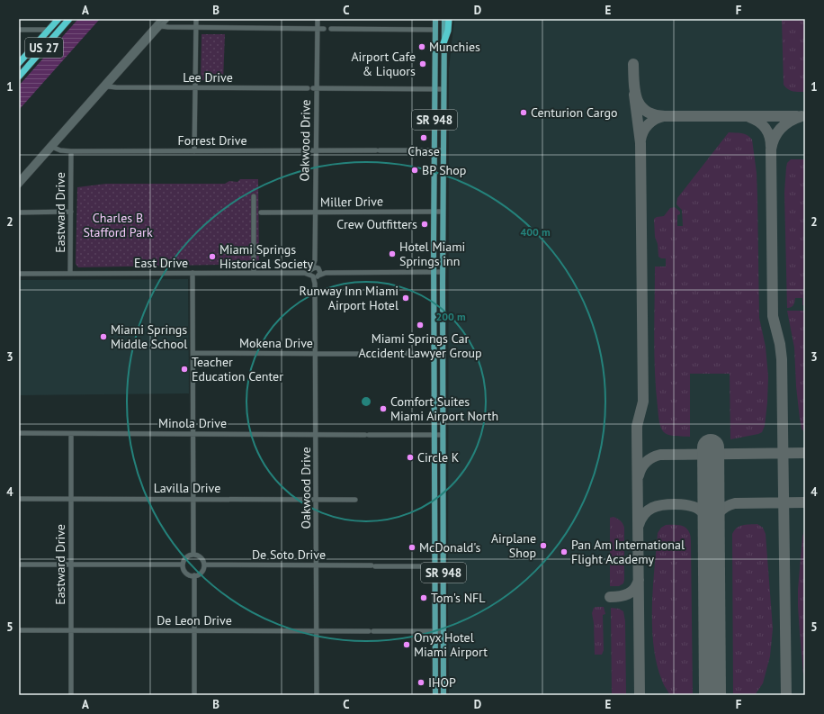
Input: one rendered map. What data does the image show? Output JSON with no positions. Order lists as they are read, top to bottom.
{
  "streets": {
    "highway": ["US 27"],
    "main road": ["SR 948"],
    "street": [
      "Lee Drive",
      "Forrest Drive",
      "Oakwood Drive",
      "Miller Drive",
      "Eastward Drive",
      "East Drive",
      "Mokena Drive",
      "Minola Drive",
      "Lavilla Drive",
      "De Soto Drive",
      "De Leon Drive"
    ]
  },
  "crossings": [
    ["SR 948", "Forrest Drive"],
    ["SR 948", "Miller Drive"],
    ["SR 948", "Minola Drive"],
    ["SR 948", "De Soto Drive"],
    ["SR 948", "De Leon Drive"],
    ["Forrest Drive", "Oakwood Drive"],
    ["Forrest Drive", "Eastward Drive"],
    ["Oakwood Drive", "Miller Drive"],
    ["Oakwood Drive", "East Drive"],
    ["Oakwood Drive", "Mokena Drive"],
    ["Oakwood Drive", "Minola Drive"],
    ["Oakwood Drive", "Lavilla Drive"],
    ["Oakwood Drive", "De Soto Drive"],
    ["Oakwood Drive", "De Leon Drive"],
    ["Eastward Drive", "East Drive"],
    ["Eastward Drive", "Minola Drive"],
    ["Eastward Drive", "Lavilla Drive"],
    ["Eastward Drive", "De Leon Drive"]
  ],
  "parks": ["Charles B Stafford Park"],
  "places": [
    "Munchies",
    "Airport Cafe & Liquors",
    "Centurion Cargo",
    "Chase",
    "BP Shop",
    "Crew Outfitters",
    "Hotel Miami Springs inn",
    "Miami Springs Historical Society",
    "Runway Inn Miami Airport Hotel",
    "Miami Springs Car Accident Lawyer Group",
    "Miami Springs Middle School",
    "Teacher Education Center",
    "Comfort Suites Miami Airport North",
    "Circle K",
    "Airplane Shop",
    "McDonald's",
    "Pan Am International Flight Academy",
    "Tom's NFL",
    "Onyx Hotel Miami Airport",
    "IHOP"
  ],
  "grid": {
    "columns": [
      "A",
      "B",
      "C",
      "D",
      "E",
      "F"
    ],
    "rows": [
      "1",
      "2",
      "3",
      "4",
      "5"
    ]
  },
  "rings": ["400 m", "200 m"]
}
